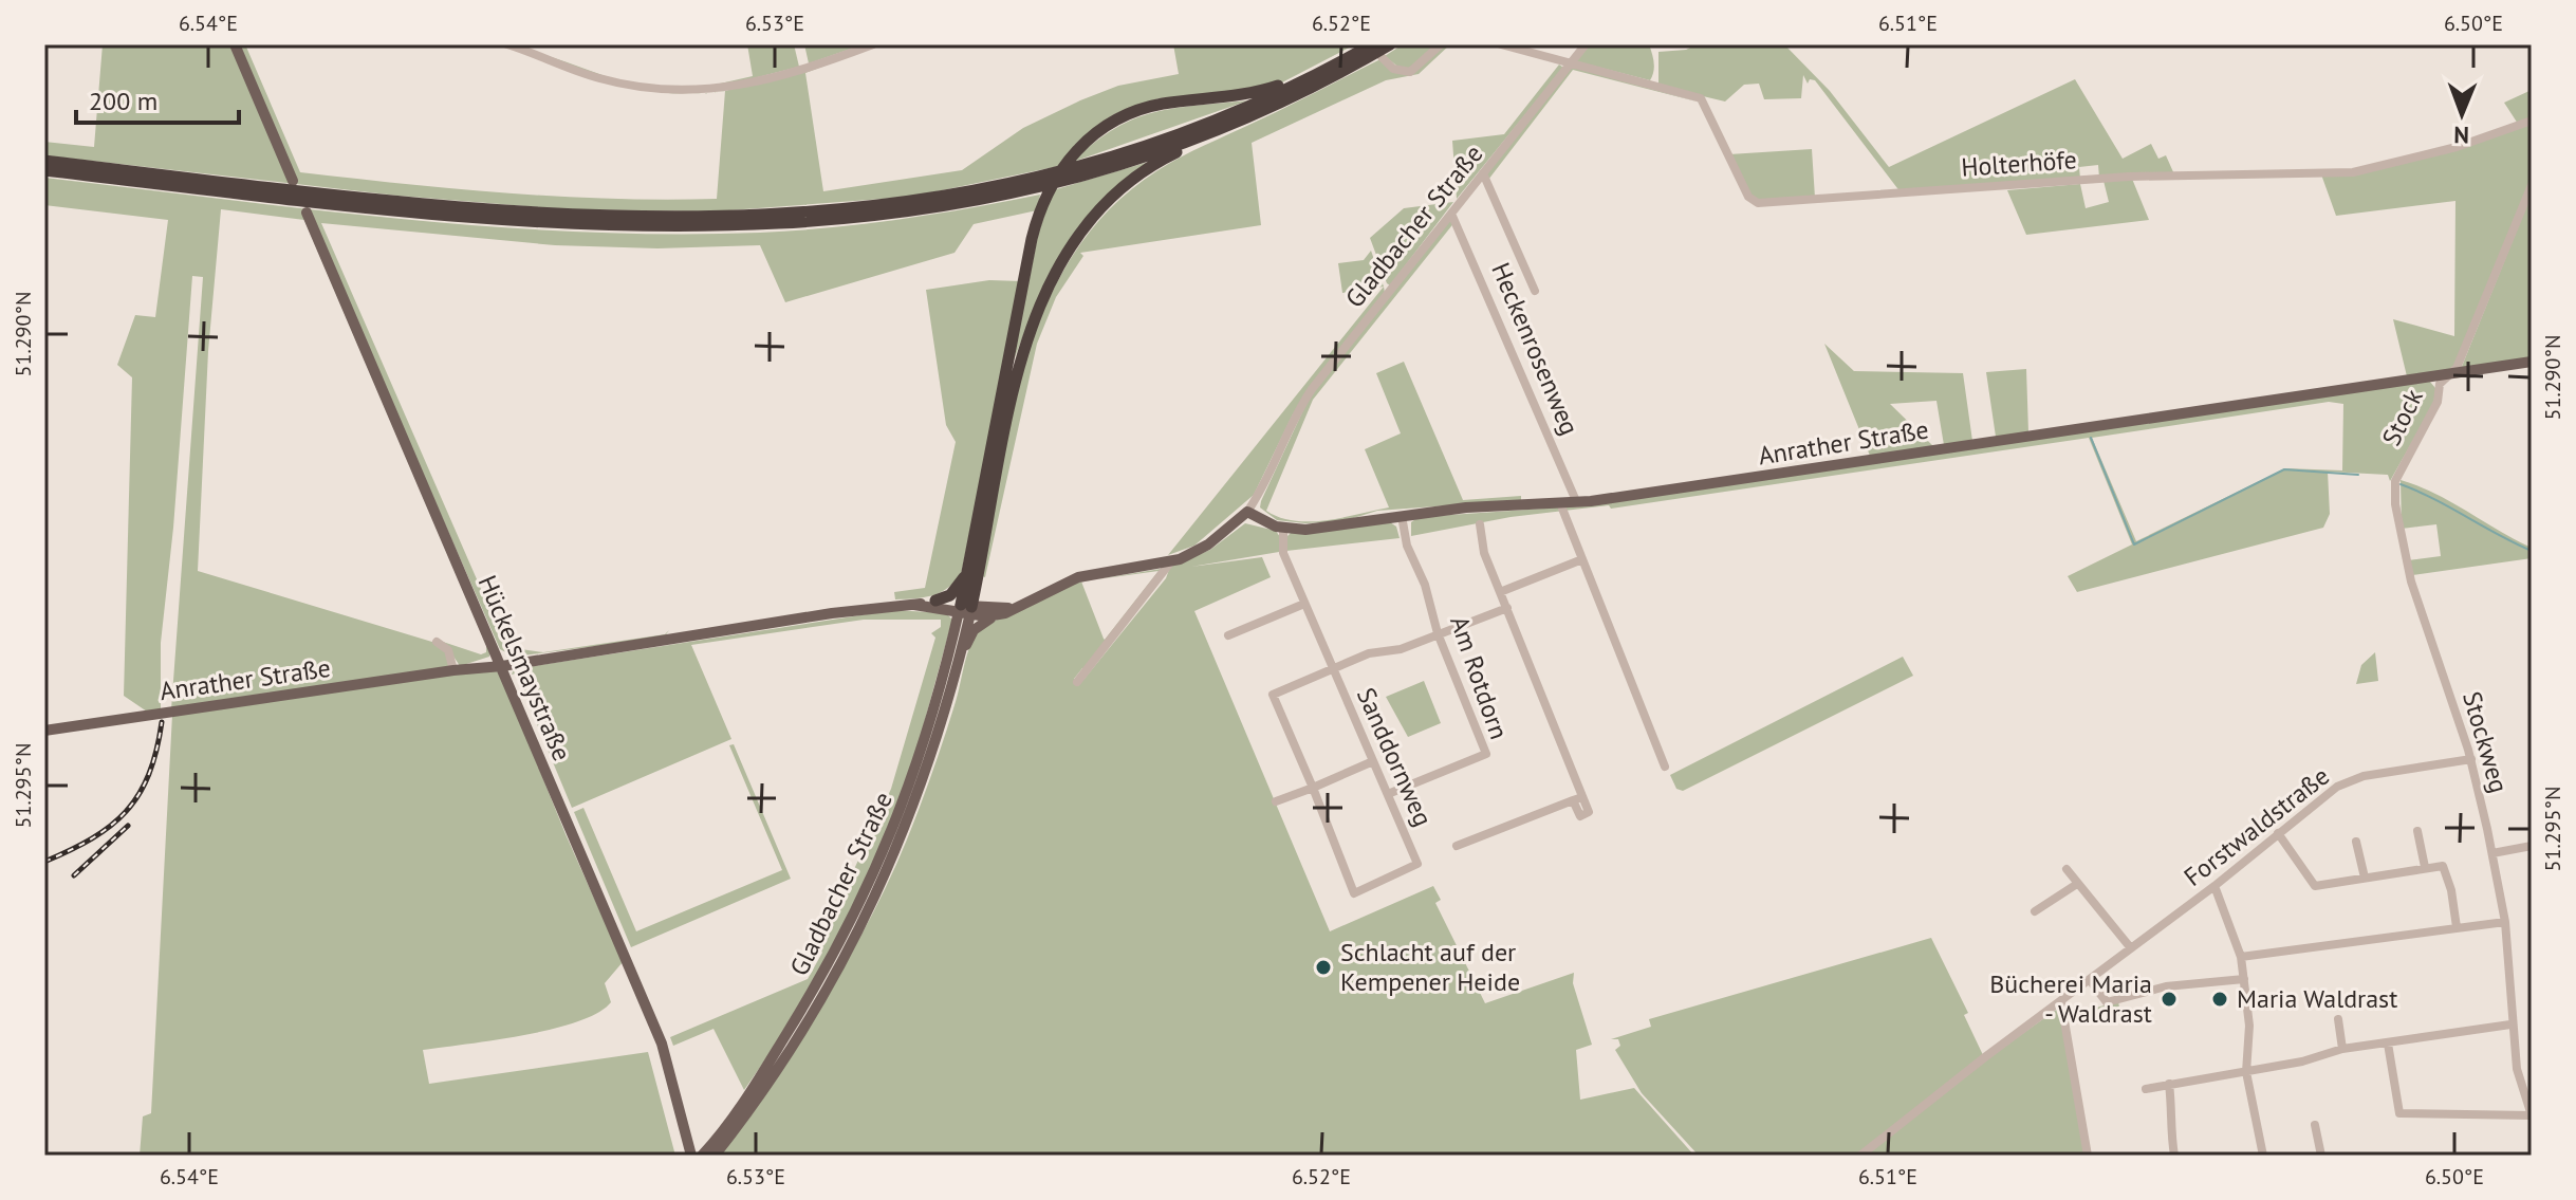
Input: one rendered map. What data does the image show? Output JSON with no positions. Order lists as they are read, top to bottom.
{
  "streets": {
    "main road": ["Gladbacher Straße", "Anrather Straße", "Hückelsmaystraße"],
    "street": [
      "Holterhöfe",
      "Heckenrosenweg",
      "Stock",
      "Am Rotdorn",
      "Stockweg",
      "Sanddornweg",
      "Forstwaldstraße"
    ]
  },
  "crossings": [
    ["Holterhöfe", "Gladbacher Straße"],
    ["Gladbacher Straße", "Heckenrosenweg"],
    ["Gladbacher Straße", "Anrather Straße"],
    ["Gladbacher Straße", "Hückelsmaystraße"],
    ["Heckenrosenweg", "Anrather Straße"],
    ["Stock", "Anrather Straße"],
    ["Stock", "Stockweg"],
    ["Anrather Straße", "Hückelsmaystraße"],
    ["Anrather Straße", "Am Rotdorn"],
    ["Anrather Straße", "Sanddornweg"],
    ["Am Rotdorn", "Sanddornweg"],
    ["Stockweg", "Forstwaldstraße"]
  ],
  "places": ["Schlacht auf der Kempener Heide", "Bücherei Maria - Waldrast", "Maria Waldrast"],
  "scale_bar": "200 m",
  "north": "bottom",
  "coordinates": [
    "6.54°E",
    "6.53°E",
    "6.52°E",
    "6.51°E",
    "6.50°E",
    "51.290°N",
    "51.295°N"
  ]
}
